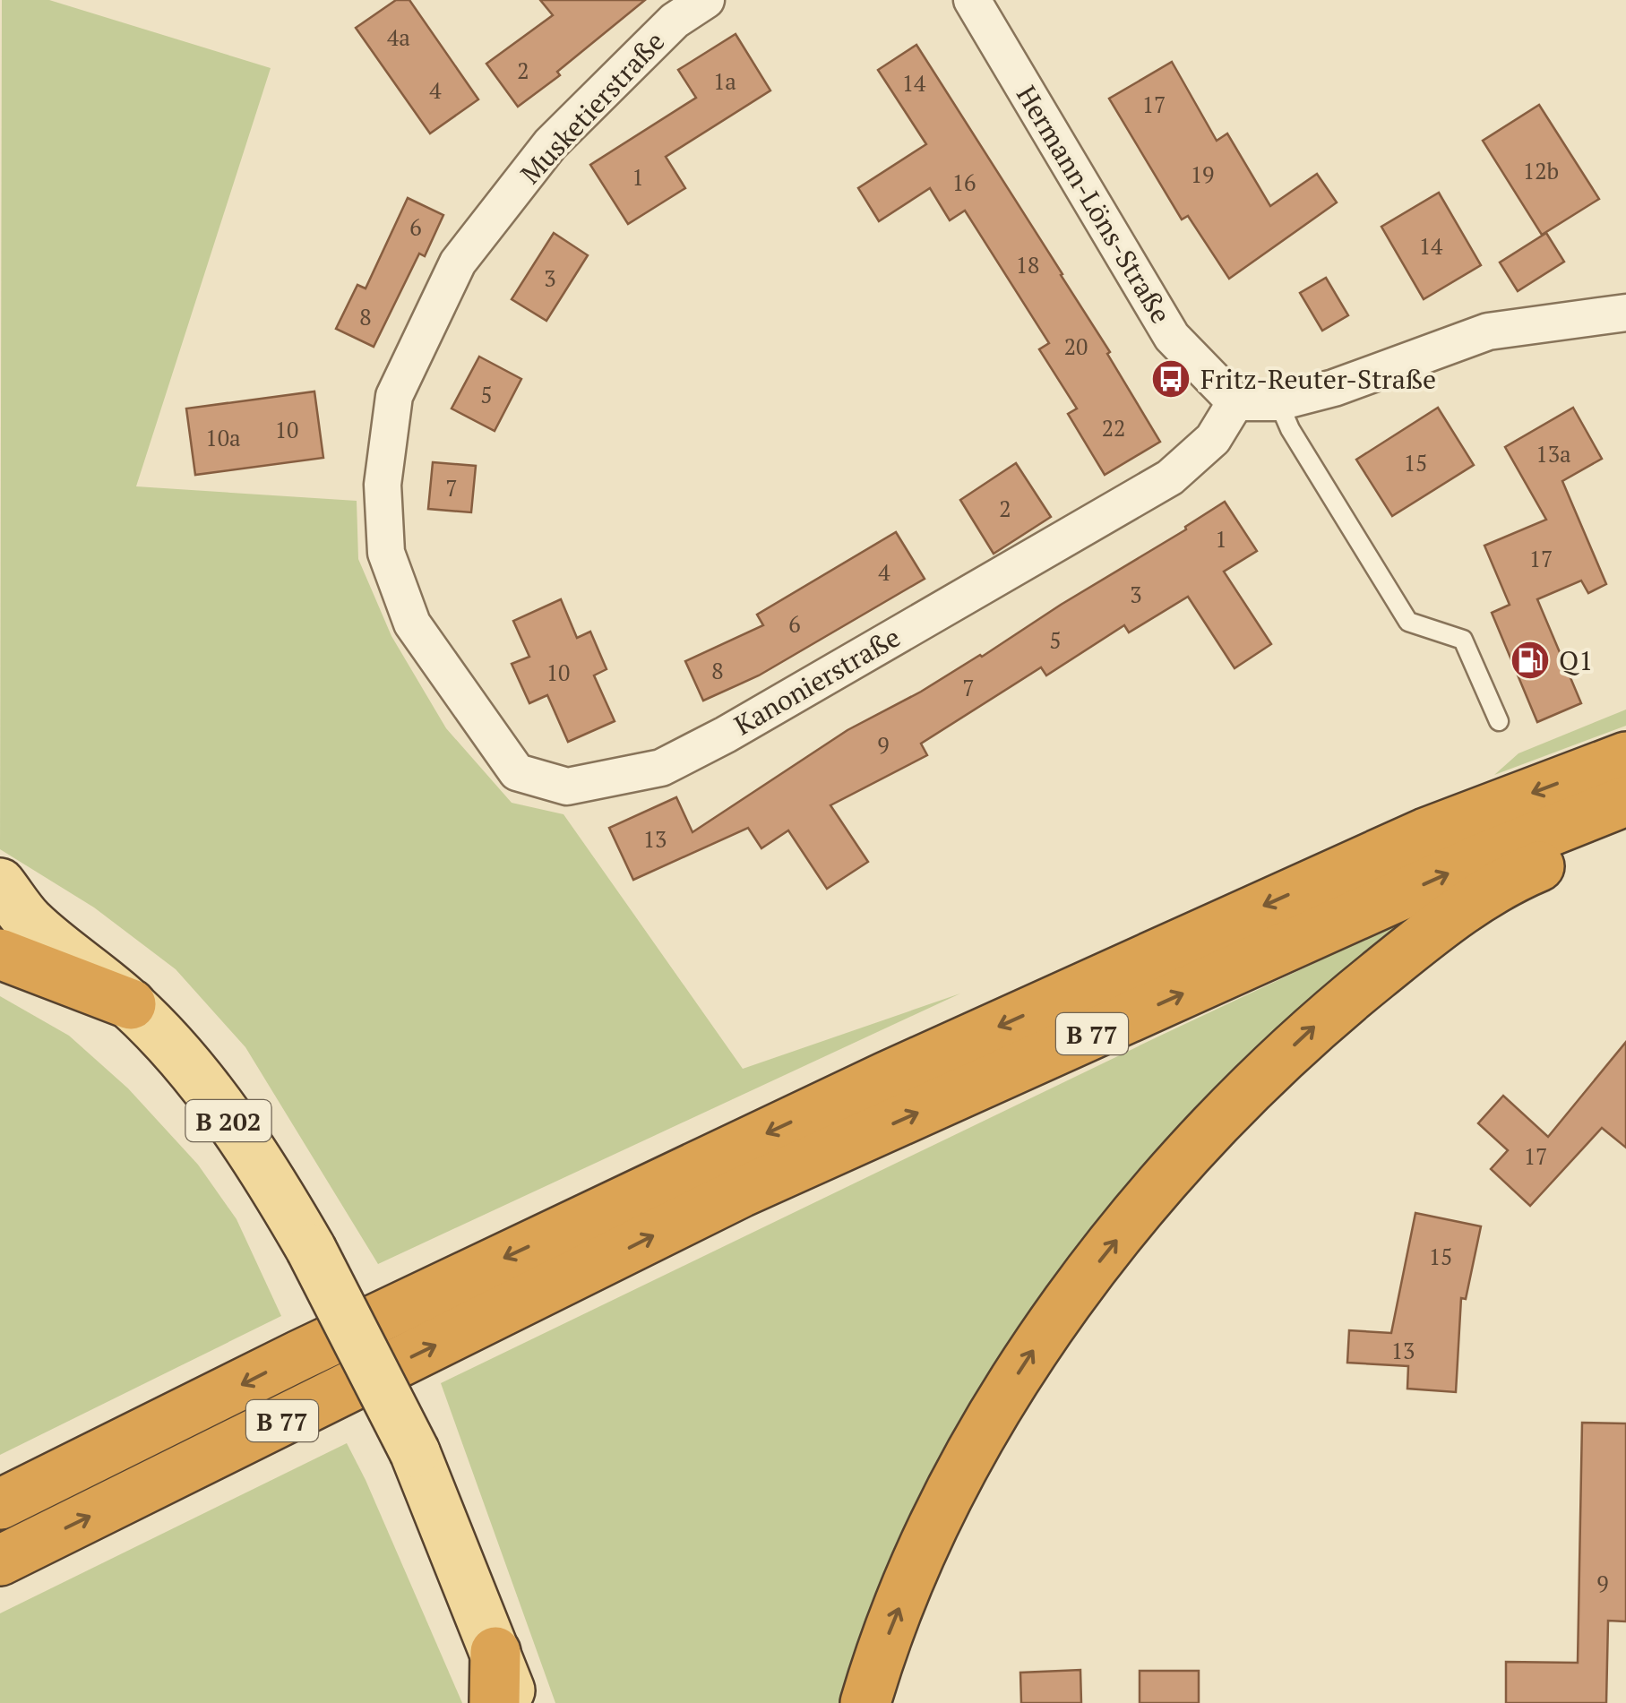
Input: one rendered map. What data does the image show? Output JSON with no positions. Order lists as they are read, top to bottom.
{
  "streets": {
    "highway": ["B 77"],
    "main road": ["B 202"],
    "street": ["Musketierstraße", "Hermann-Löns-Straße", "Kanonierstraße"]
  },
  "crossings": [
    ["Musketierstraße", "Kanonierstraße"],
    ["Hermann-Löns-Straße", "Kanonierstraße"]
  ],
  "places": {
    "bus stop": ["Fritz-Reuter-Straße"],
    "fuel station": ["Q1"]
  },
  "house_numbers": [
    "4a",
    "2",
    "1a",
    "14",
    "4",
    "17",
    "12b",
    "19",
    "1",
    "16",
    "6",
    "14",
    "18",
    "3",
    "8",
    "20",
    "5",
    "22",
    "10",
    "10a",
    "13a",
    "15",
    "7",
    "2",
    "1",
    "17",
    "4",
    "3",
    "6",
    "5",
    "8",
    "10",
    "7",
    "9",
    "13",
    "17",
    "15",
    "13",
    "9"
  ]
}
